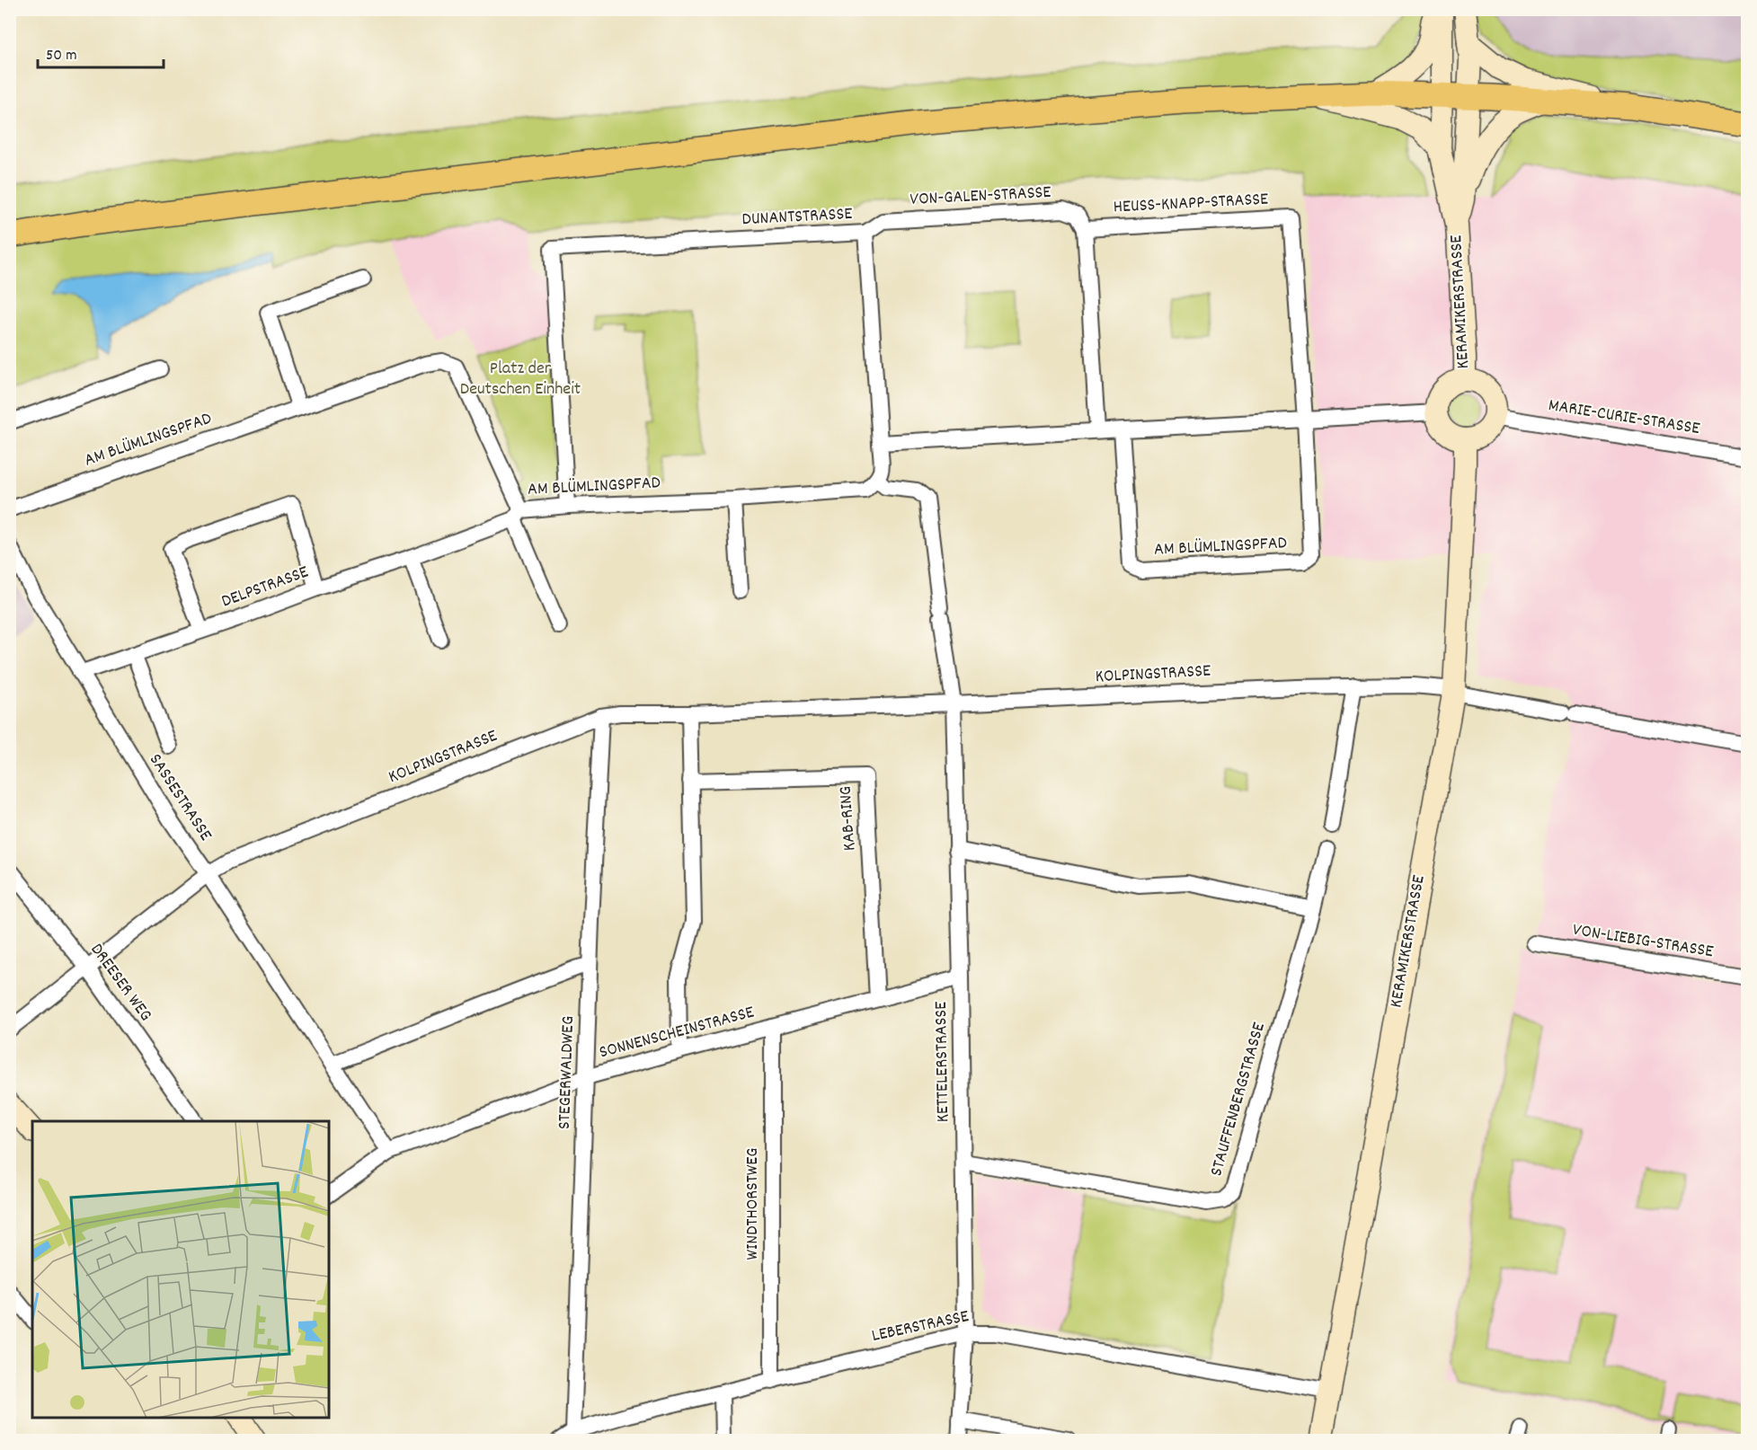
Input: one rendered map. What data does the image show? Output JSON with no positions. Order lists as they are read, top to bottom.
{
  "streets": {
    "street": [
      "VON-GALEN-STRASSE",
      "HEUSS-KNAPP-STRASSE",
      "DUNANTSTRASSE",
      "KERAMIKERSTRASSE",
      "MARIE-CURIE-STRASSE",
      "AM BLÜMLINGSPFAD",
      "DELPSTRASSE",
      "KOLPINGSTRASSE",
      "SASSESTRASSE",
      "KAB-RING",
      "VON-LIEBIG-STRASSE",
      "DREESER WEG",
      "SONNENSCHEINSTRASSE",
      "KETTELERSTRASSE",
      "STEGERWALDWEG",
      "STAUFFENBERGSTRASSE",
      "WINDTHORSTWEG",
      "LEBERSTRASSE"
    ]
  },
  "crossings": [
    ["VON-GALEN-STRASSE", "HEUSS-KNAPP-STRASSE"],
    ["VON-GALEN-STRASSE", "DUNANTSTRASSE"],
    ["HEUSS-KNAPP-STRASSE", "AM BLÜMLINGSPFAD"],
    ["DUNANTSTRASSE", "AM BLÜMLINGSPFAD"],
    ["KERAMIKERSTRASSE", "MARIE-CURIE-STRASSE"],
    ["KERAMIKERSTRASSE", "KOLPINGSTRASSE"],
    ["KERAMIKERSTRASSE", "LEBERSTRASSE"],
    ["AM BLÜMLINGSPFAD", "DELPSTRASSE"],
    ["DELPSTRASSE", "SASSESTRASSE"],
    ["KOLPINGSTRASSE", "SASSESTRASSE"],
    ["KOLPINGSTRASSE", "DREESER WEG"],
    ["KOLPINGSTRASSE", "KETTELERSTRASSE"],
    ["KOLPINGSTRASSE", "STEGERWALDWEG"],
    ["SASSESTRASSE", "SONNENSCHEINSTRASSE"],
    ["KAB-RING", "SONNENSCHEINSTRASSE"],
    ["SONNENSCHEINSTRASSE", "KETTELERSTRASSE"],
    ["SONNENSCHEINSTRASSE", "STEGERWALDWEG"],
    ["SONNENSCHEINSTRASSE", "WINDTHORSTWEG"],
    ["KETTELERSTRASSE", "STAUFFENBERGSTRASSE"],
    ["KETTELERSTRASSE", "LEBERSTRASSE"],
    ["STEGERWALDWEG", "LEBERSTRASSE"],
    ["WINDTHORSTWEG", "LEBERSTRASSE"]
  ],
  "parks": ["Platz der Deutschen Einheit"],
  "scale_bar": "50 m"
}
